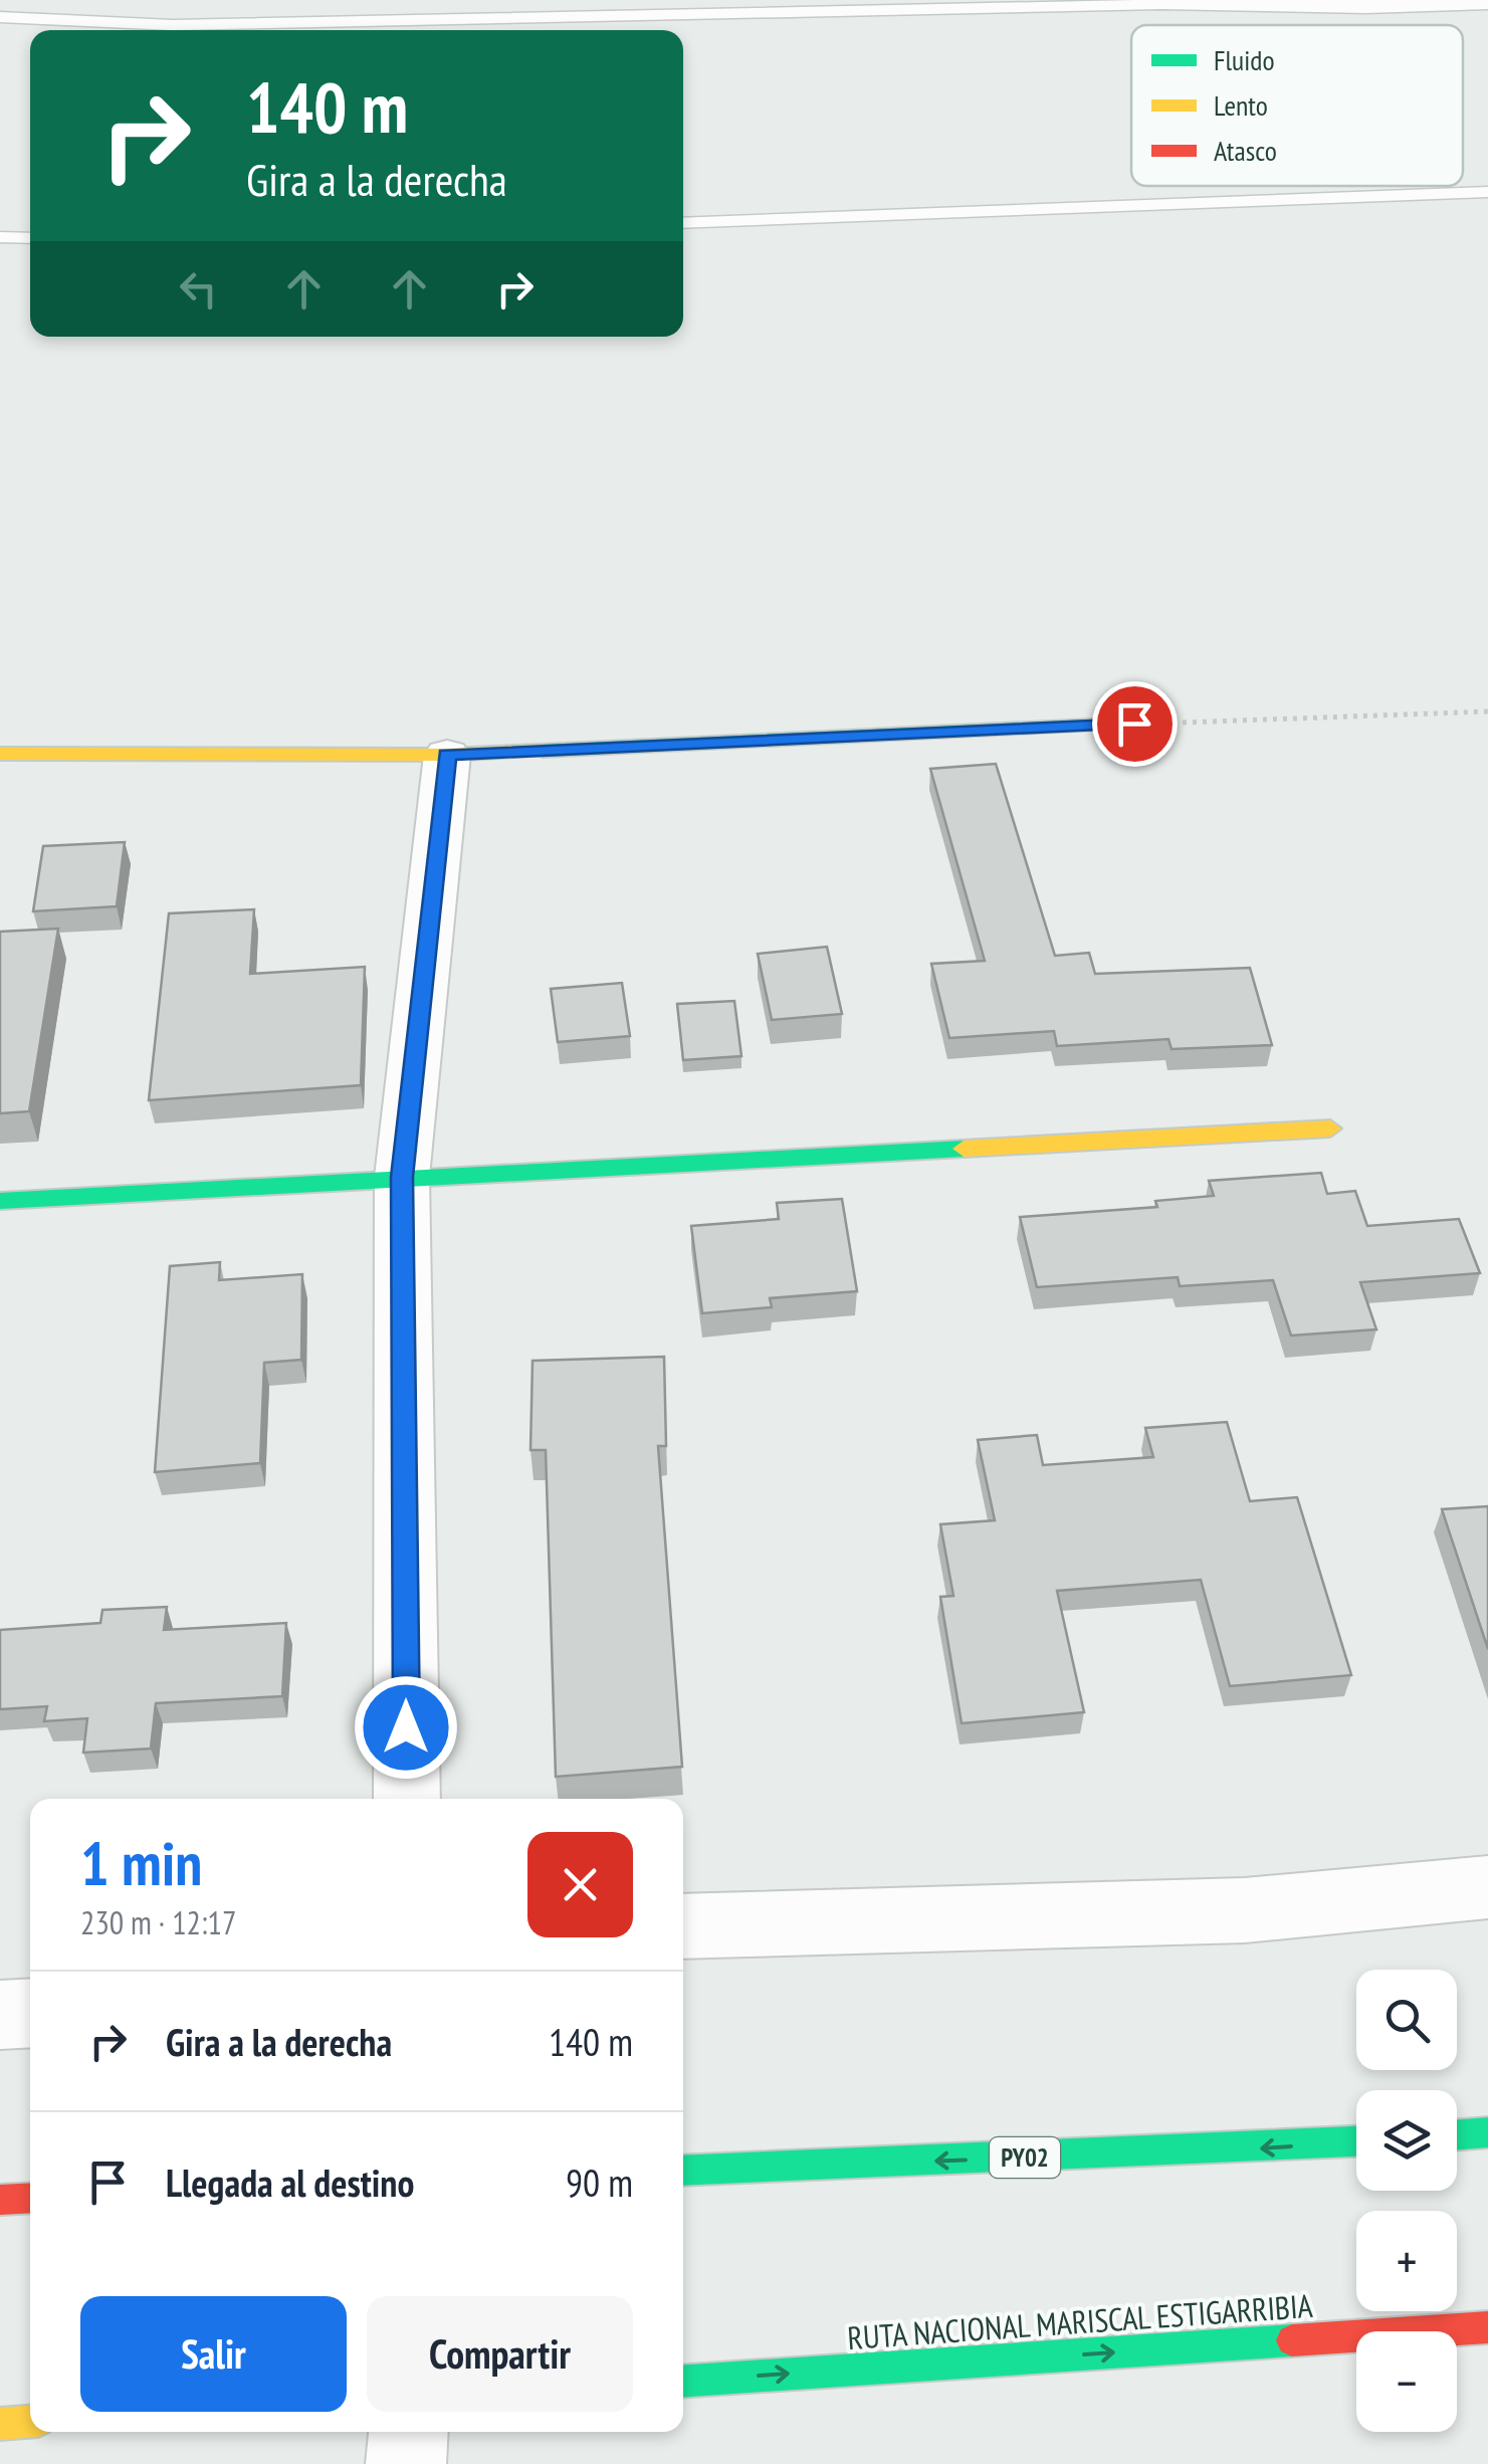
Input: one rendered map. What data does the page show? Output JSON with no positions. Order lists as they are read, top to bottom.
{
  "streets": {
    "main road": ["PY02", "RUTA NACIONAL MARISCAL ESTIGARRIBIA"]
  },
  "legend": ["Fluido", "Lento", "Atasco"],
  "page": {
    "turn": ["140 m", "Gira a la derecha"],
    "heading": ["1 min", "230 m · 12:17"],
    "map_buttons": ["+", "−"],
    "list": [
      {
        "name": "Gira a la derecha",
        "value": "140 m"
      },
      {
        "name": "Llegada al destino",
        "value": "90 m"
      }
    ],
    "buttons": ["Salir", "Compartir"]
  }
}
